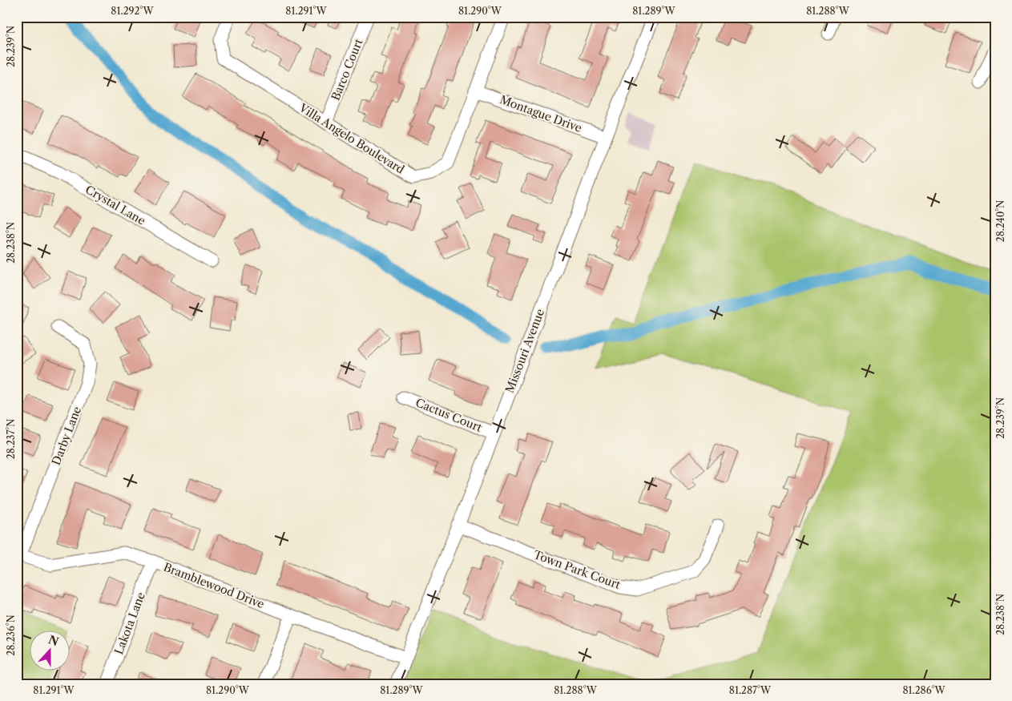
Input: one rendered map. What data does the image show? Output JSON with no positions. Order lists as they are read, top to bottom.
{
  "streets": {
    "street": [
      "Barco Court",
      "Montague Drive",
      "Villa Angelo Boulevard",
      "Crystal Lane",
      "Missouri Avenue",
      "Cactus Court",
      "Darby Lane",
      "Town Park Court",
      "Bramblewood Drive",
      "Lakota Lane"
    ]
  },
  "crossings": [
    ["Barco Court", "Villa Angelo Boulevard"],
    ["Montague Drive", "Villa Angelo Boulevard"],
    ["Montague Drive", "Missouri Avenue"],
    ["Missouri Avenue", "Cactus Court"],
    ["Missouri Avenue", "Town Park Court"],
    ["Missouri Avenue", "Bramblewood Drive"],
    ["Darby Lane", "Bramblewood Drive"],
    ["Bramblewood Drive", "Lakota Lane"]
  ],
  "north": "top",
  "coordinates": [
    "81.292°W",
    "81.291°W",
    "81.290°W",
    "81.289°W",
    "81.288°W",
    "28.239°N",
    "28.240°N",
    "28.238°N",
    "28.237°N",
    "28.236°N",
    "81.287°W",
    "81.286°W"
  ]
}
